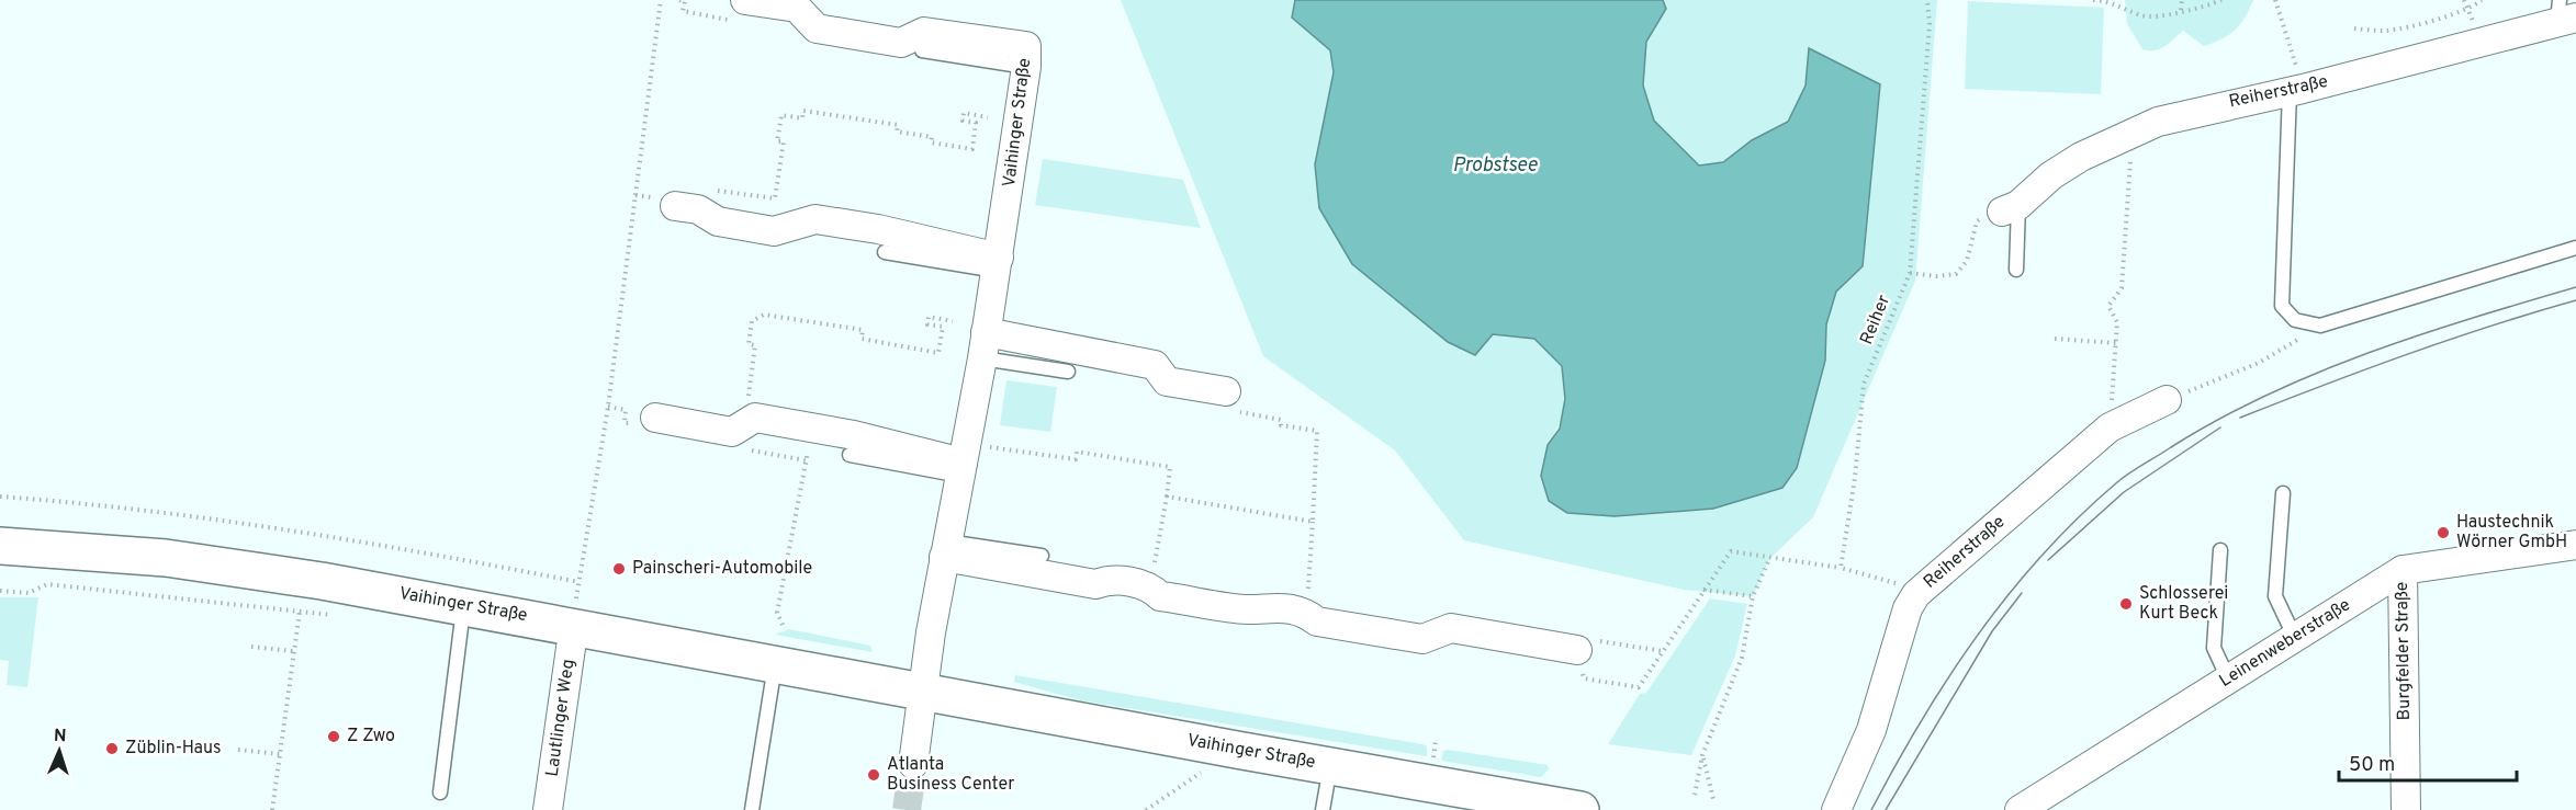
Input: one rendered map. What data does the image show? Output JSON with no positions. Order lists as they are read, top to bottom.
{
  "streets": {
    "main road": ["Vaihinger Straße"],
    "street": [
      "Reiherstraße",
      "Leinenweberstraße",
      "Burgfelder Straße",
      "Lautlinger Weg"
    ],
    "path": ["Reiher"]
  },
  "crossings": [
    ["Vaihinger Straße", "Lautlinger Weg"],
    ["Leinenweberstraße", "Burgfelder Straße"]
  ],
  "water": ["Probstsee"],
  "places": [
    "Haustechnik Wörner GmbH",
    "Painscheri-Automobile",
    "Schlosserei Kurt Beck",
    "Z Zwo",
    "Züblin-Haus",
    "Atlanta Business Center"
  ],
  "scale_bar": "50 m",
  "north": "top"
}
